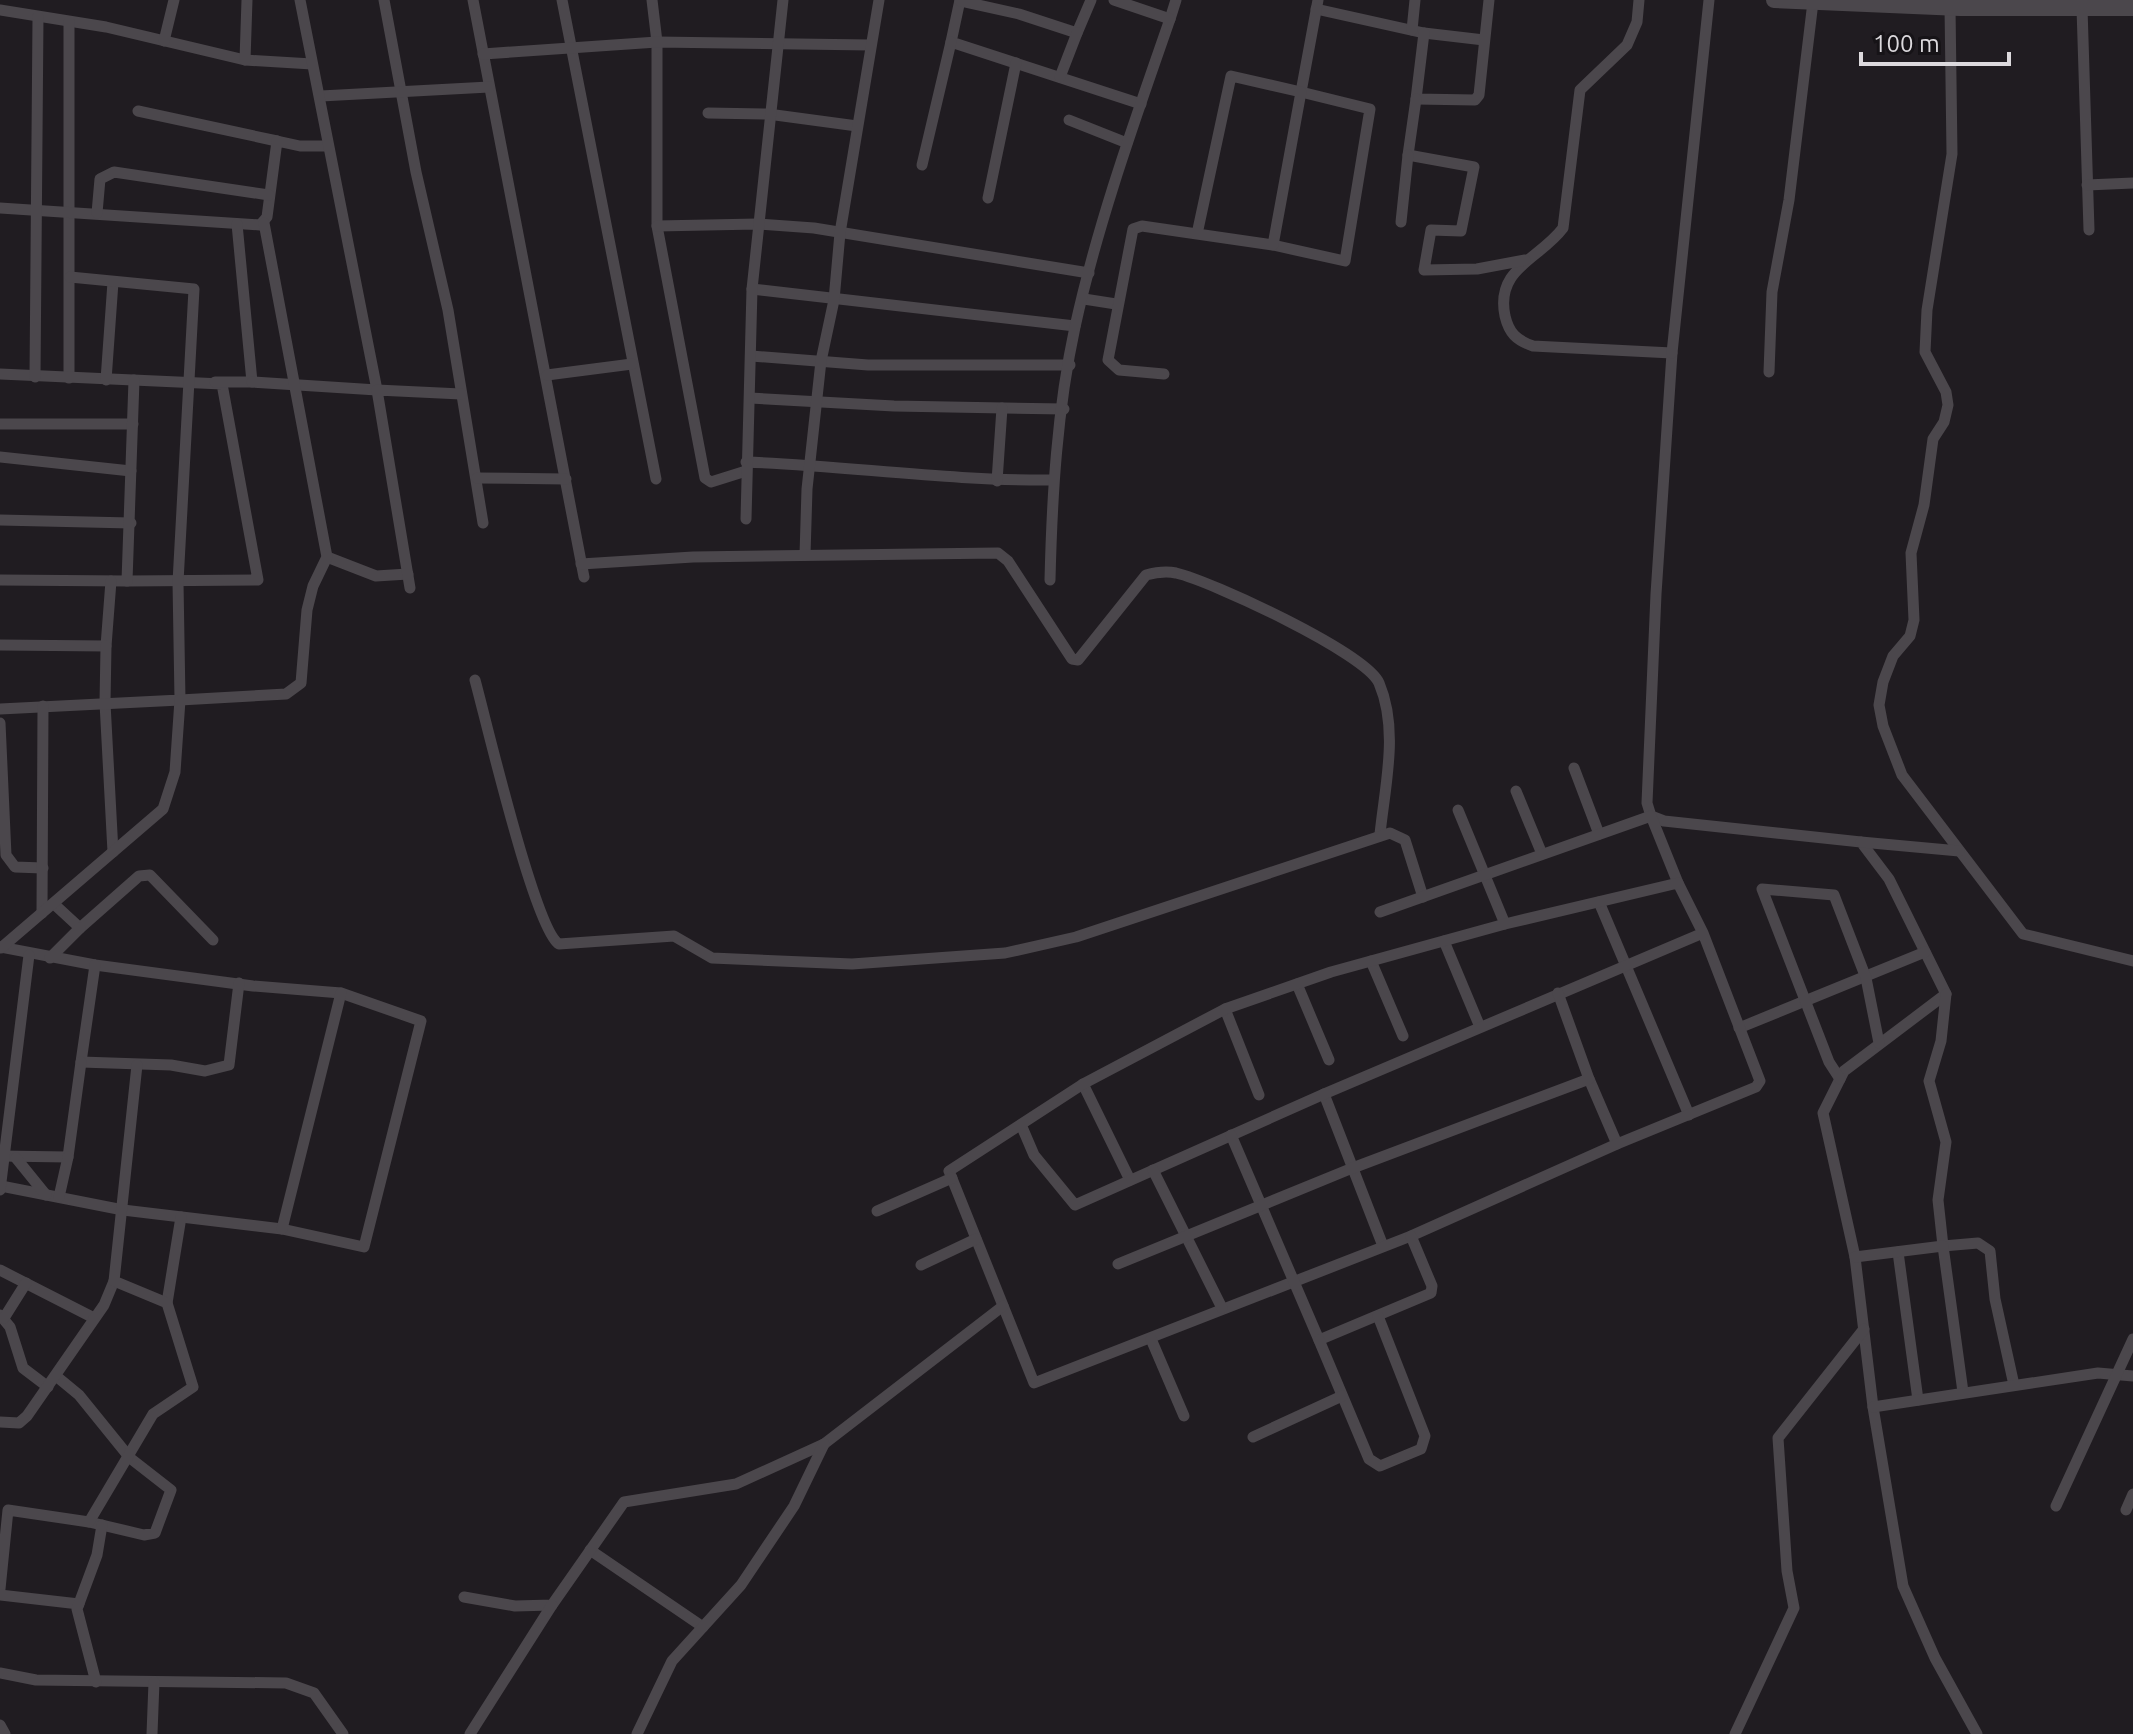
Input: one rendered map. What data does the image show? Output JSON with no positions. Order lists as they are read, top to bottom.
{
  "scale_bar": "100 m"
}
